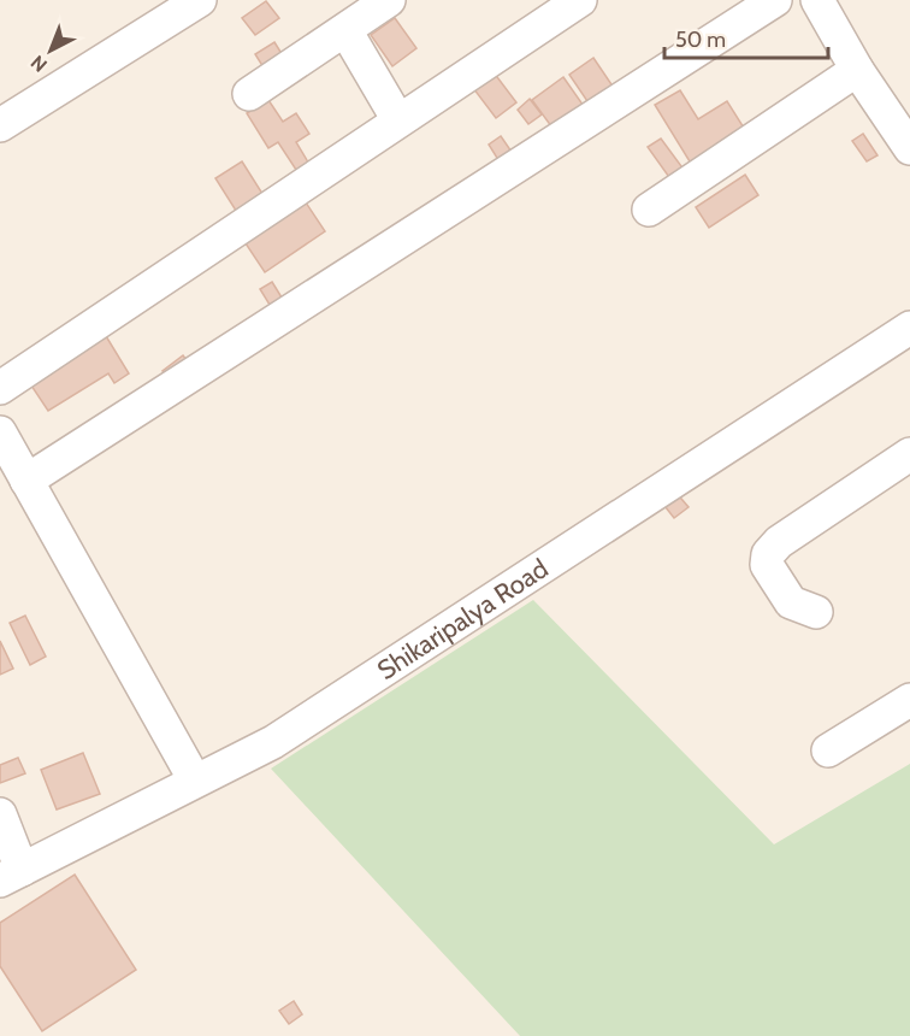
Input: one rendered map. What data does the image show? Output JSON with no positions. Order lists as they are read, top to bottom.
{
  "streets": {
    "street": ["Shikaripalya Road"]
  },
  "scale_bar": "50 m",
  "north": "bottom left"
}
